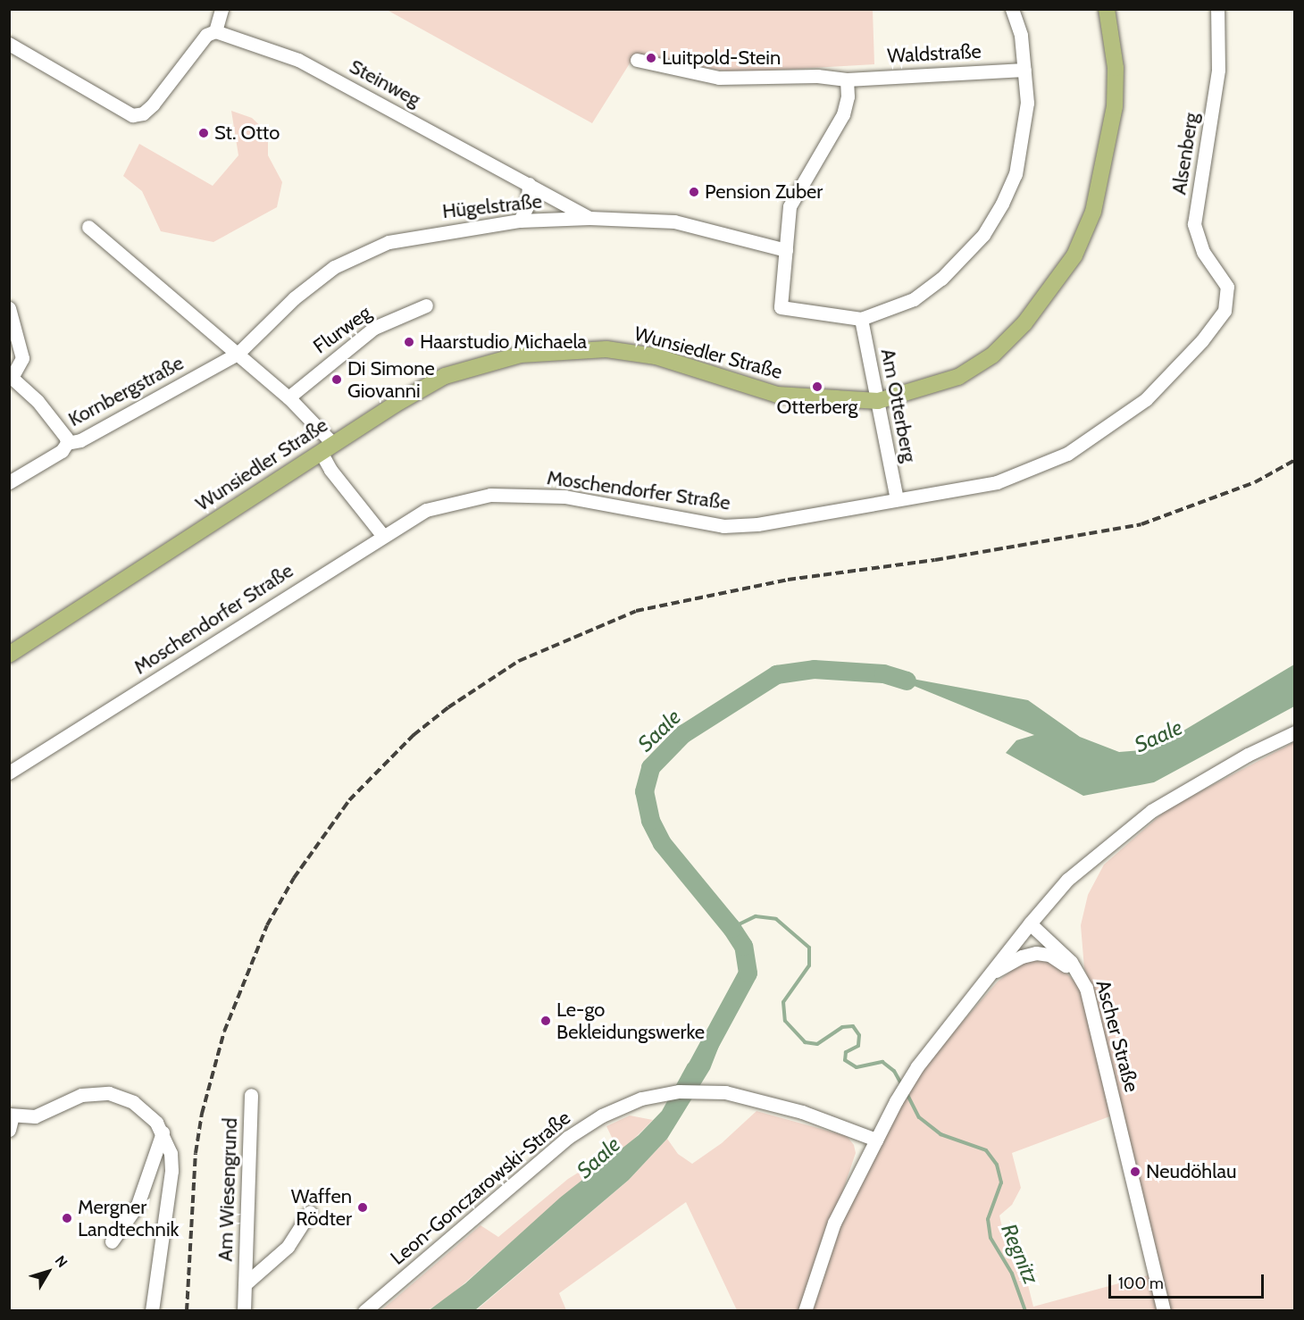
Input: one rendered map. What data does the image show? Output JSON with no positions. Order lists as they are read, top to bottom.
{
  "streets": {
    "main road": ["Wunsiedler Straße"],
    "street": [
      "Waldstraße",
      "Steinweg",
      "Alsenberg",
      "Hügelstraße",
      "Flurweg",
      "Kornbergstraße",
      "Am Otterberg",
      "Moschendorfer Straße",
      "Ascher Straße",
      "Leon-Gonczarowski-Straße",
      "Am Wiesengrund"
    ]
  },
  "crossings": [
    ["Steinweg", "Hügelstraße"],
    ["Alsenberg", "Moschendorfer Straße"],
    ["Hügelstraße", "Kornbergstraße"],
    ["Wunsiedler Straße", "Am Otterberg"],
    ["Am Otterberg", "Moschendorfer Straße"]
  ],
  "water": ["Saale", "Regnitz"],
  "places": [
    "Luitpold-Stein",
    "St. Otto",
    "Pension Zuber",
    "Haarstudio Michaela",
    "Di Simone Giovanni",
    "Otterberg",
    "Le-go Bekleidungswerke",
    "Neudöhlau",
    "Waffen Rödter",
    "Mergner Landtechnik"
  ],
  "scale_bar": "100 m",
  "north": "top right"
}
